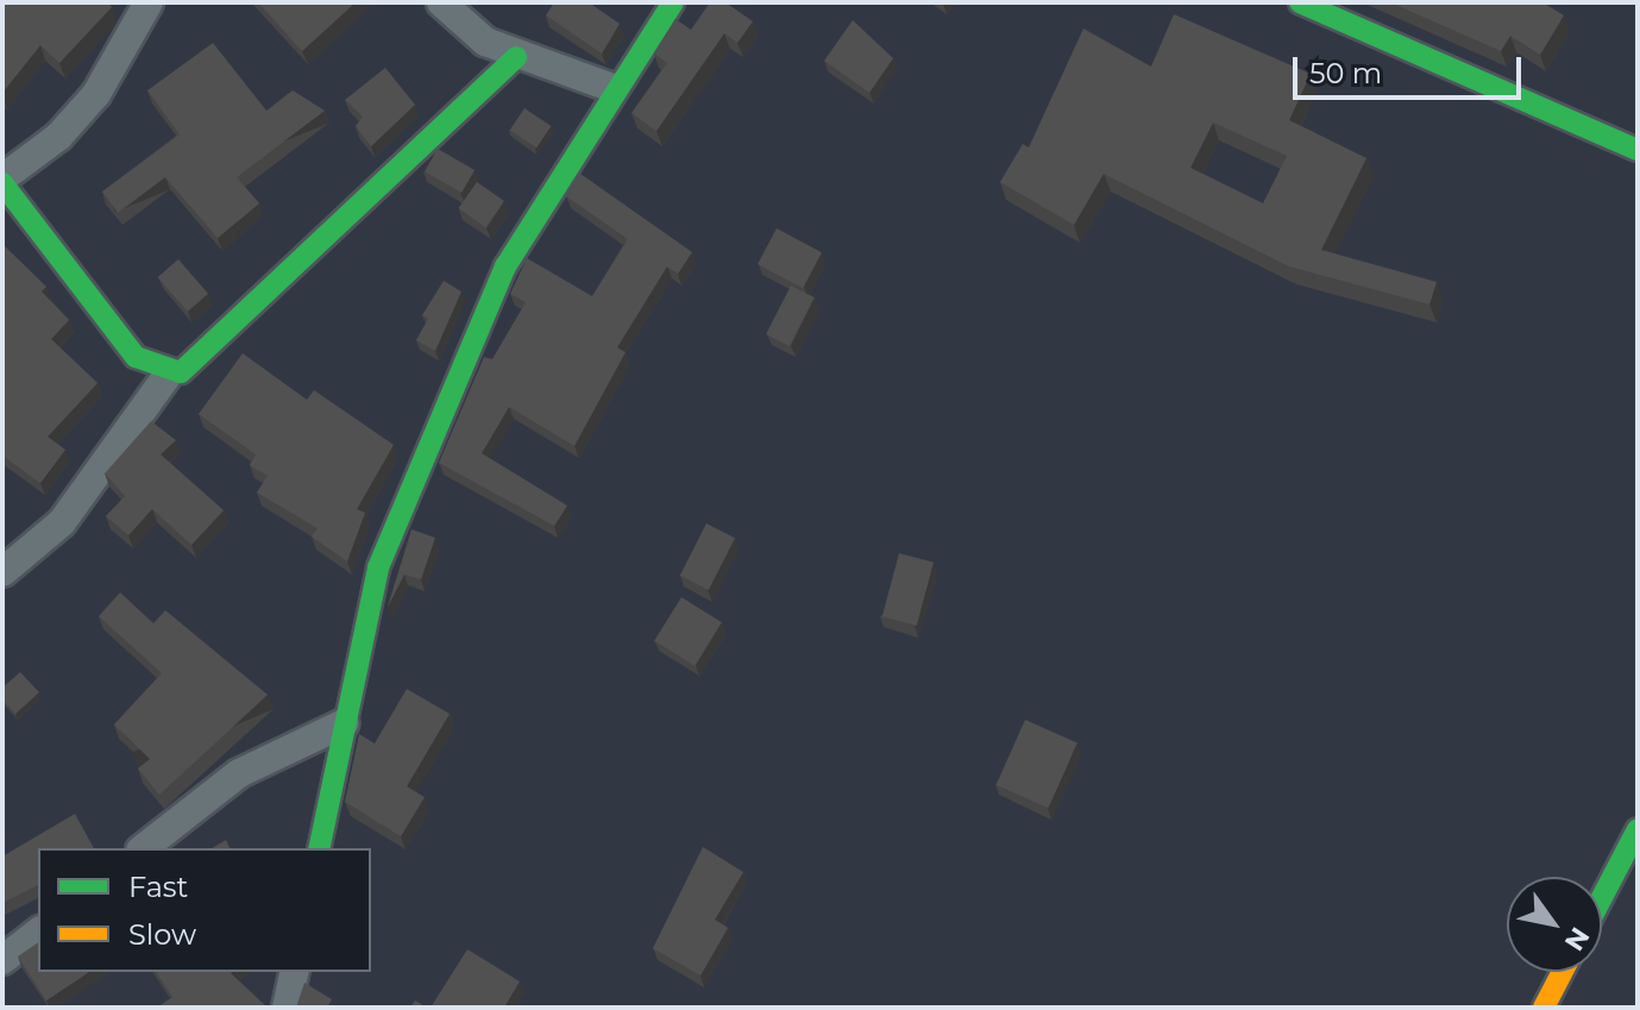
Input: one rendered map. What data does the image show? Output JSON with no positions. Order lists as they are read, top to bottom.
{
  "legend": ["Fast", "Slow"],
  "scale_bar": "50 m",
  "north": "bottom right"
}
